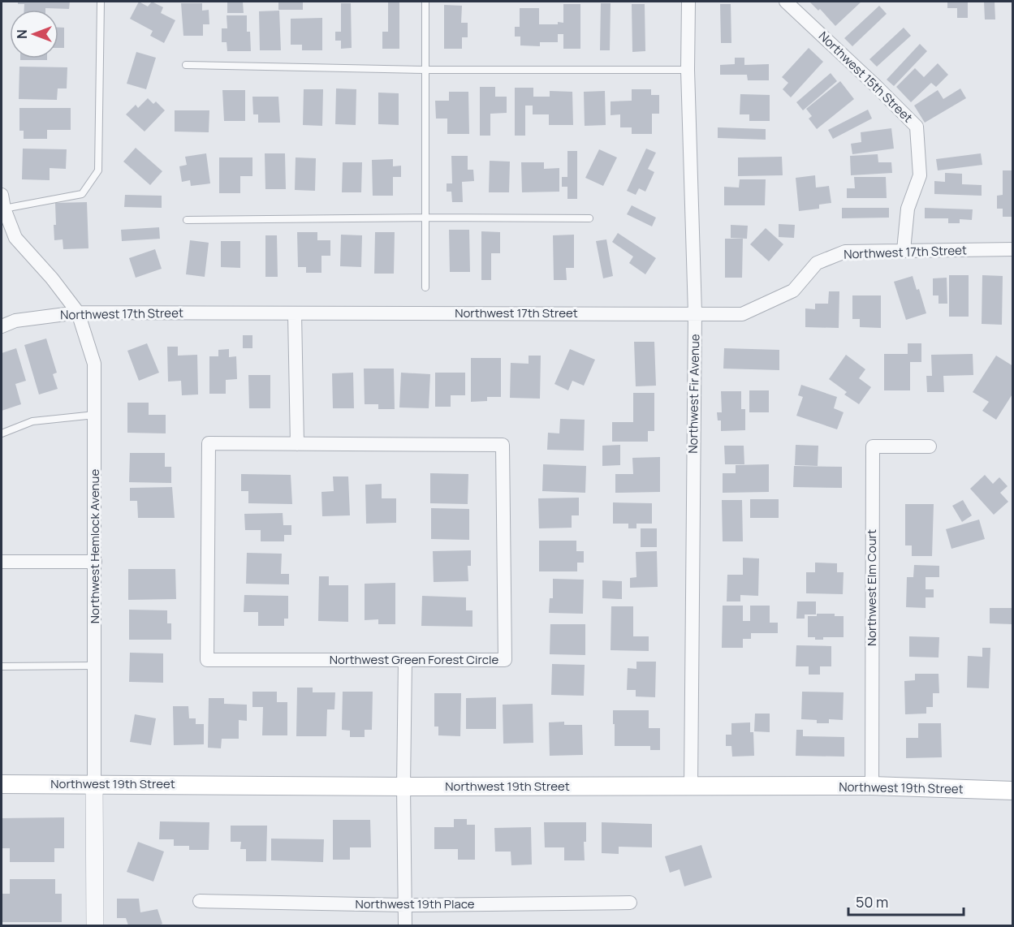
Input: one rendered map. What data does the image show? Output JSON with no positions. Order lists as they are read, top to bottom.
{
  "streets": {
    "main road": ["Northwest 19th Street"],
    "street": [
      "Northwest 15th Street",
      "Northwest 17th Street",
      "Northwest Fir Avenue",
      "Northwest Hemlock Avenue",
      "Northwest Elm Court",
      "Northwest Green Forest Circle",
      "Northwest 19th Place"
    ]
  },
  "crossings": [
    ["Northwest 15th Street", "Northwest 17th Street"],
    ["Northwest 17th Street", "Northwest Fir Avenue"],
    ["Northwest 17th Street", "Northwest Hemlock Avenue"],
    ["Northwest Fir Avenue", "Northwest 19th Street"],
    ["Northwest Hemlock Avenue", "Northwest 19th Street"],
    ["Northwest Elm Court", "Northwest 19th Street"]
  ],
  "scale_bar": "50 m",
  "north": "left"
}
